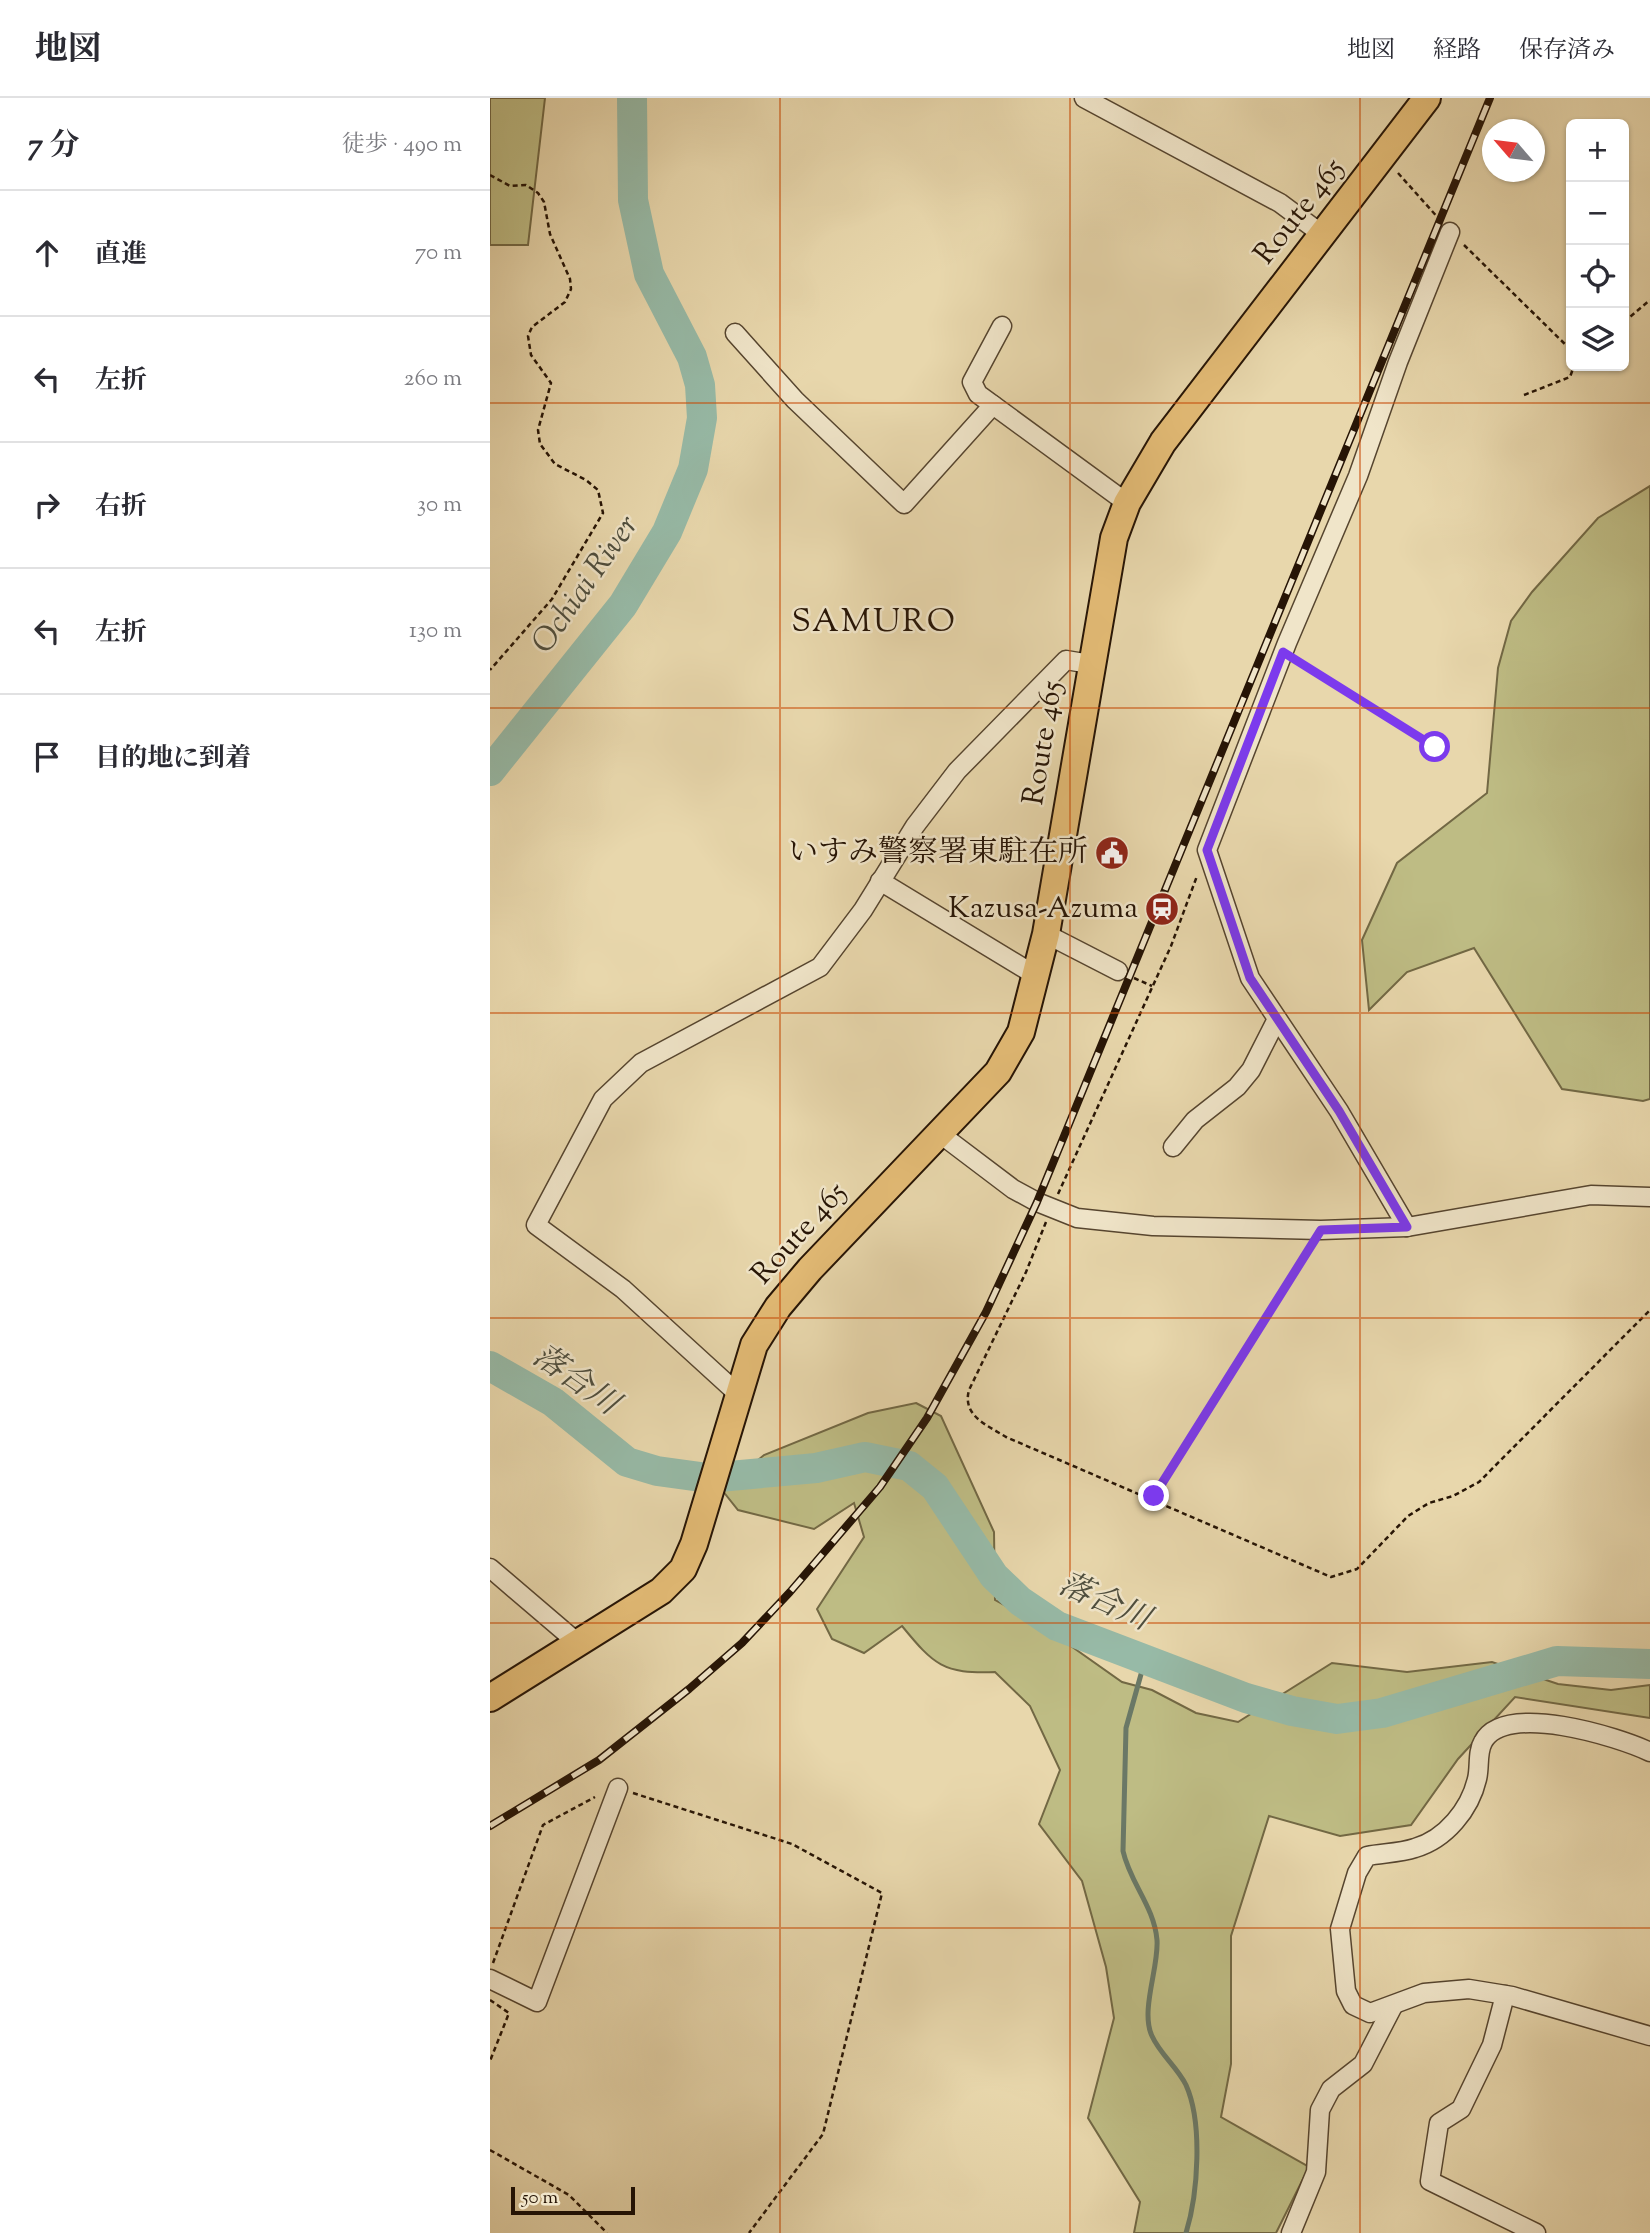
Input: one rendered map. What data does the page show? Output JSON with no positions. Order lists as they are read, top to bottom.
{
  "streets": {
    "highway": ["Route 465"]
  },
  "districts": ["SAMURO"],
  "water": ["Ochiai River", "落合川"],
  "places": {
    "public building": ["いすみ警察署東駐在所"],
    "station": ["Kazusa-Azuma"]
  },
  "scale_bar": "50 m",
  "north": "top left",
  "page": {
    "header": "地図",
    "nav": ["地図", "経路", "保存済み"],
    "heading": ["7 分", "徒歩 · 490 m"],
    "map_buttons": ["+", "−"],
    "list": [
      ["直進", "70 m"],
      ["左折", "260 m"],
      ["右折", "30 m"],
      ["左折", "130 m"],
      "目的地に到着"
    ],
    "scale": "50 m"
  }
}
